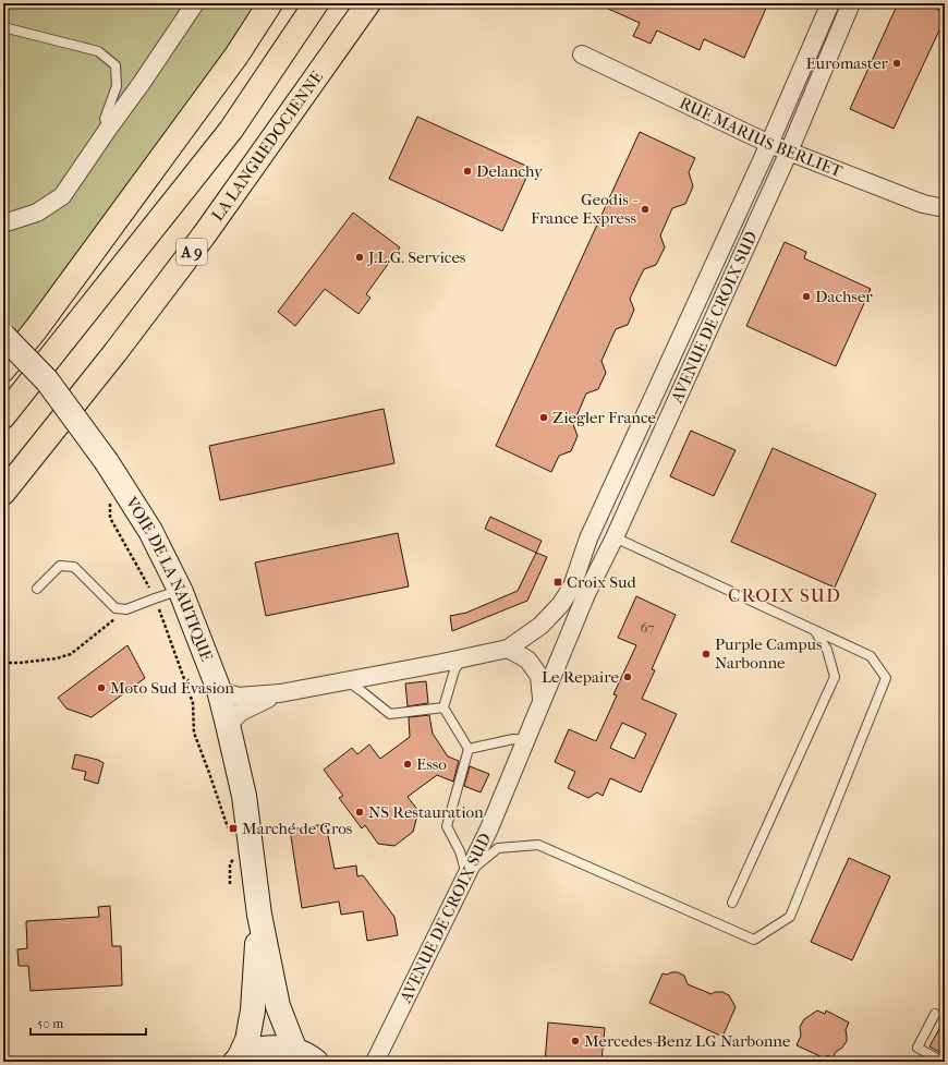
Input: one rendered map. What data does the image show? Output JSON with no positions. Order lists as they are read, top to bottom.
{
  "streets": {
    "highway": ["LA LANGUEDOCIENNE", "A 9"],
    "street": ["RUE MARIUS BERLIET", "AVENUE DE CROIX SUD", "VOIE DE LA NAUTIQUE"]
  },
  "crossings": [
    ["RUE MARIUS BERLIET", "AVENUE DE CROIX SUD"],
    ["AVENUE DE CROIX SUD", "VOIE DE LA NAUTIQUE"]
  ],
  "districts": ["CROIX SUD"],
  "places": {
    "other": [
      "Euromaster",
      "Delanchy",
      "Geodis - France Express",
      "J.L.G. Services",
      "Dachser",
      "Ziegler France",
      "Purple Campus Narbonne",
      "Le Repaire",
      "Moto Sud Évasion",
      "Esso",
      "NS Restauration",
      "Mercedes-Benz LG Narbonne"
    ],
    "transit": ["Croix Sud", "Marché de Gros"]
  },
  "house_numbers": ["67"],
  "scale_bar": "50 m"
}
